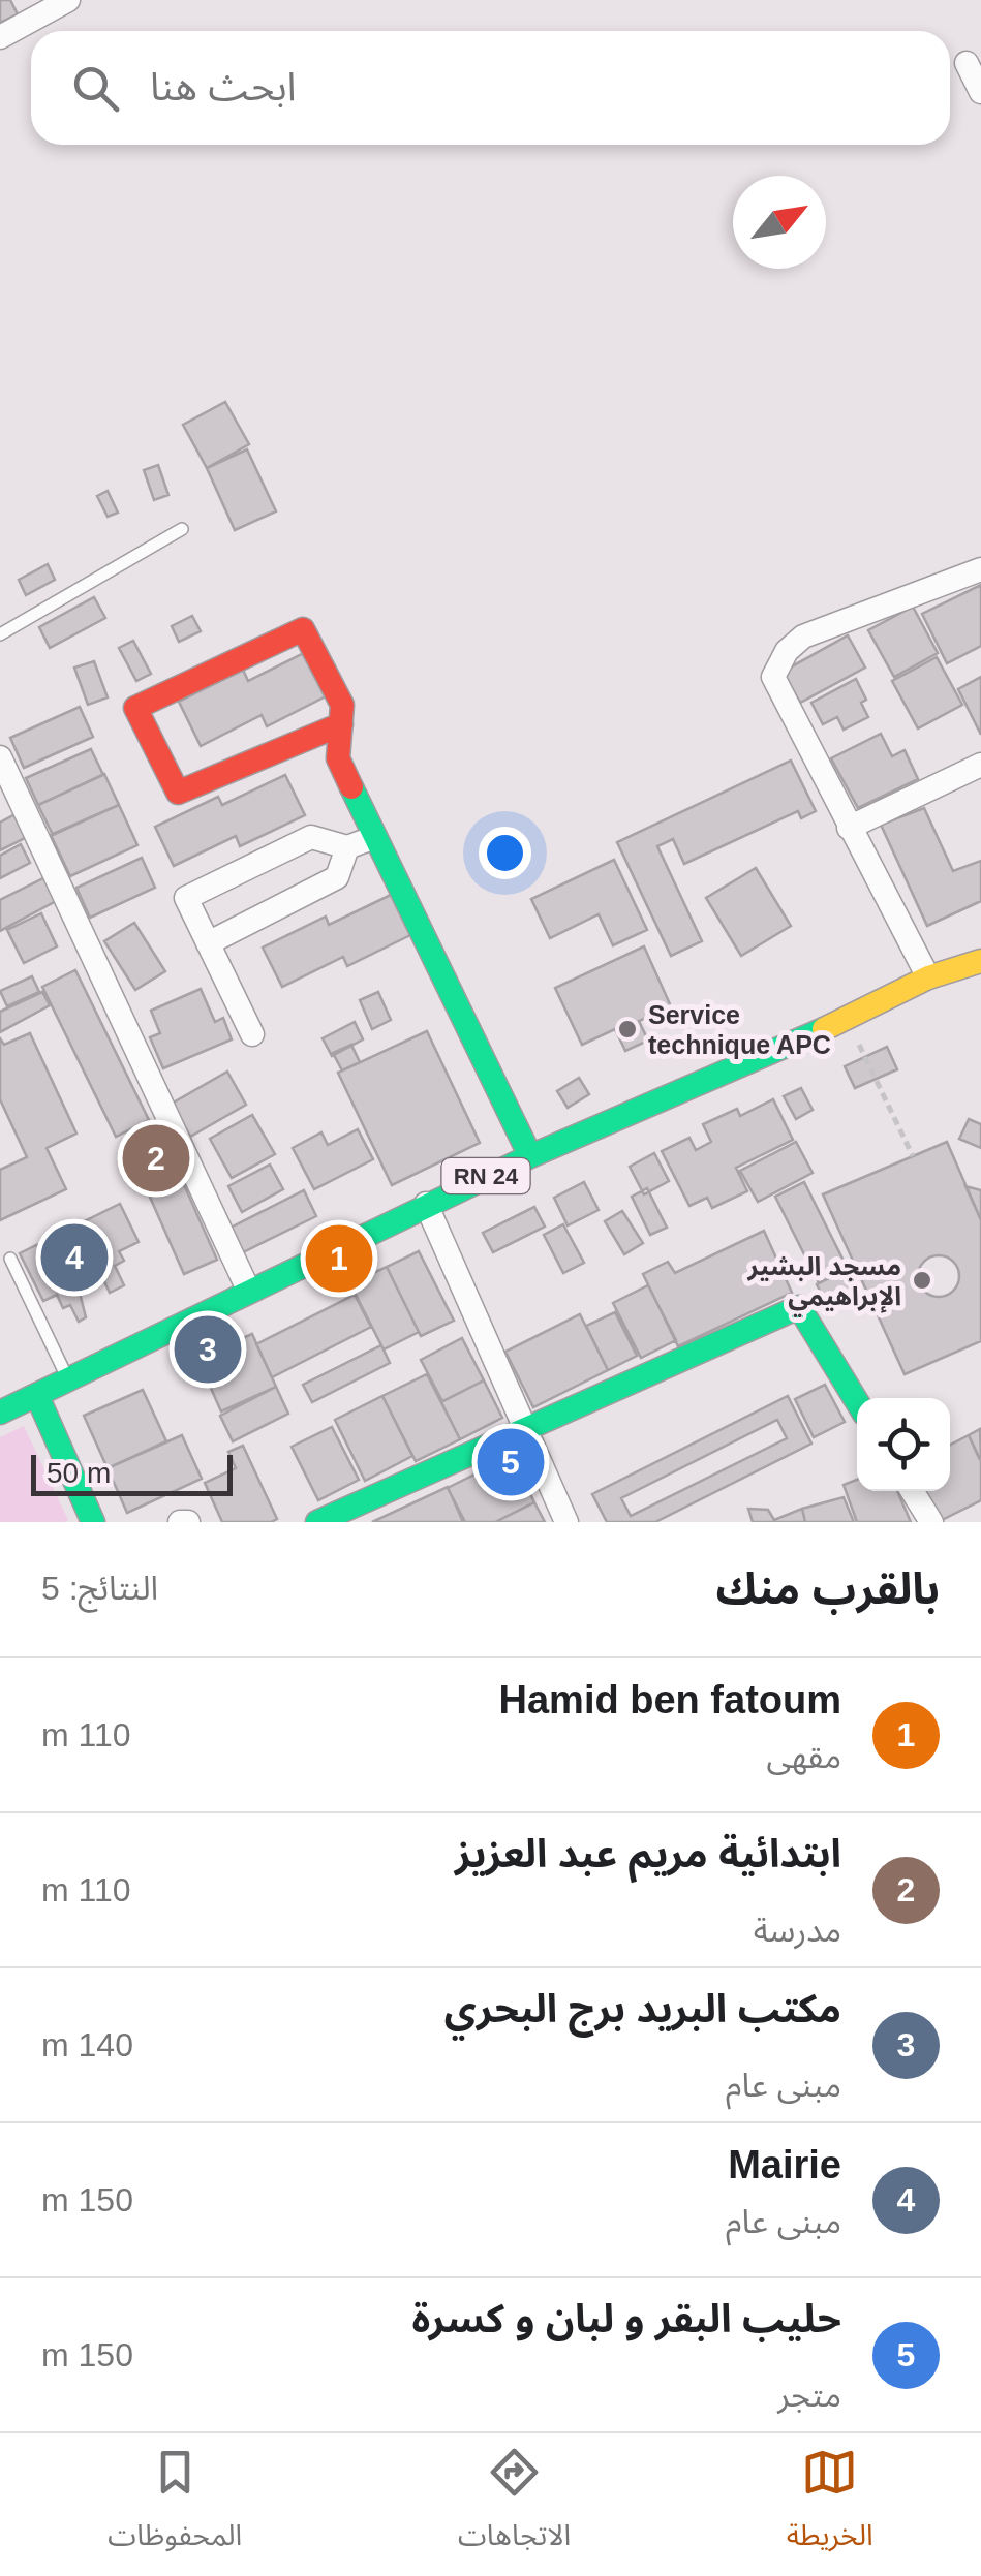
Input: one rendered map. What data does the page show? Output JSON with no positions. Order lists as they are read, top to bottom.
{
  "streets": {
    "street": ["RN 24"]
  },
  "places": ["Service technique APC", "مسجد البشير الإبراهيمي"],
  "scale_bar": "50 m",
  "north": "top right",
  "page": {
    "search": "ابحث هنا",
    "pins": [
      "2",
      "4",
      "1",
      "3",
      "5"
    ],
    "scale": "50 m",
    "heading": ["بالقرب منك", "النتائج: 5"],
    "list": [
      {
        "mark": "1",
        "name": "Hamid ben fatoum",
        "note": "مقهى",
        "value": "110 m"
      },
      {
        "mark": "2",
        "name": "ابتدائية مريم عبد العزيز",
        "note": "مدرسة",
        "value": "110 m"
      },
      {
        "mark": "3",
        "name": "مكتب البريد برج البحري",
        "note": "مبنى عام",
        "value": "140 m"
      },
      {
        "mark": "4",
        "name": "Mairie",
        "note": "مبنى عام",
        "value": "150 m"
      },
      {
        "mark": "5",
        "name": "حليب البقر و لبان و كسرة",
        "note": "متجر",
        "value": "150 m"
      }
    ],
    "nav": ["الخريطة", "الاتجاهات", "المحفوظات"]
  }
}
